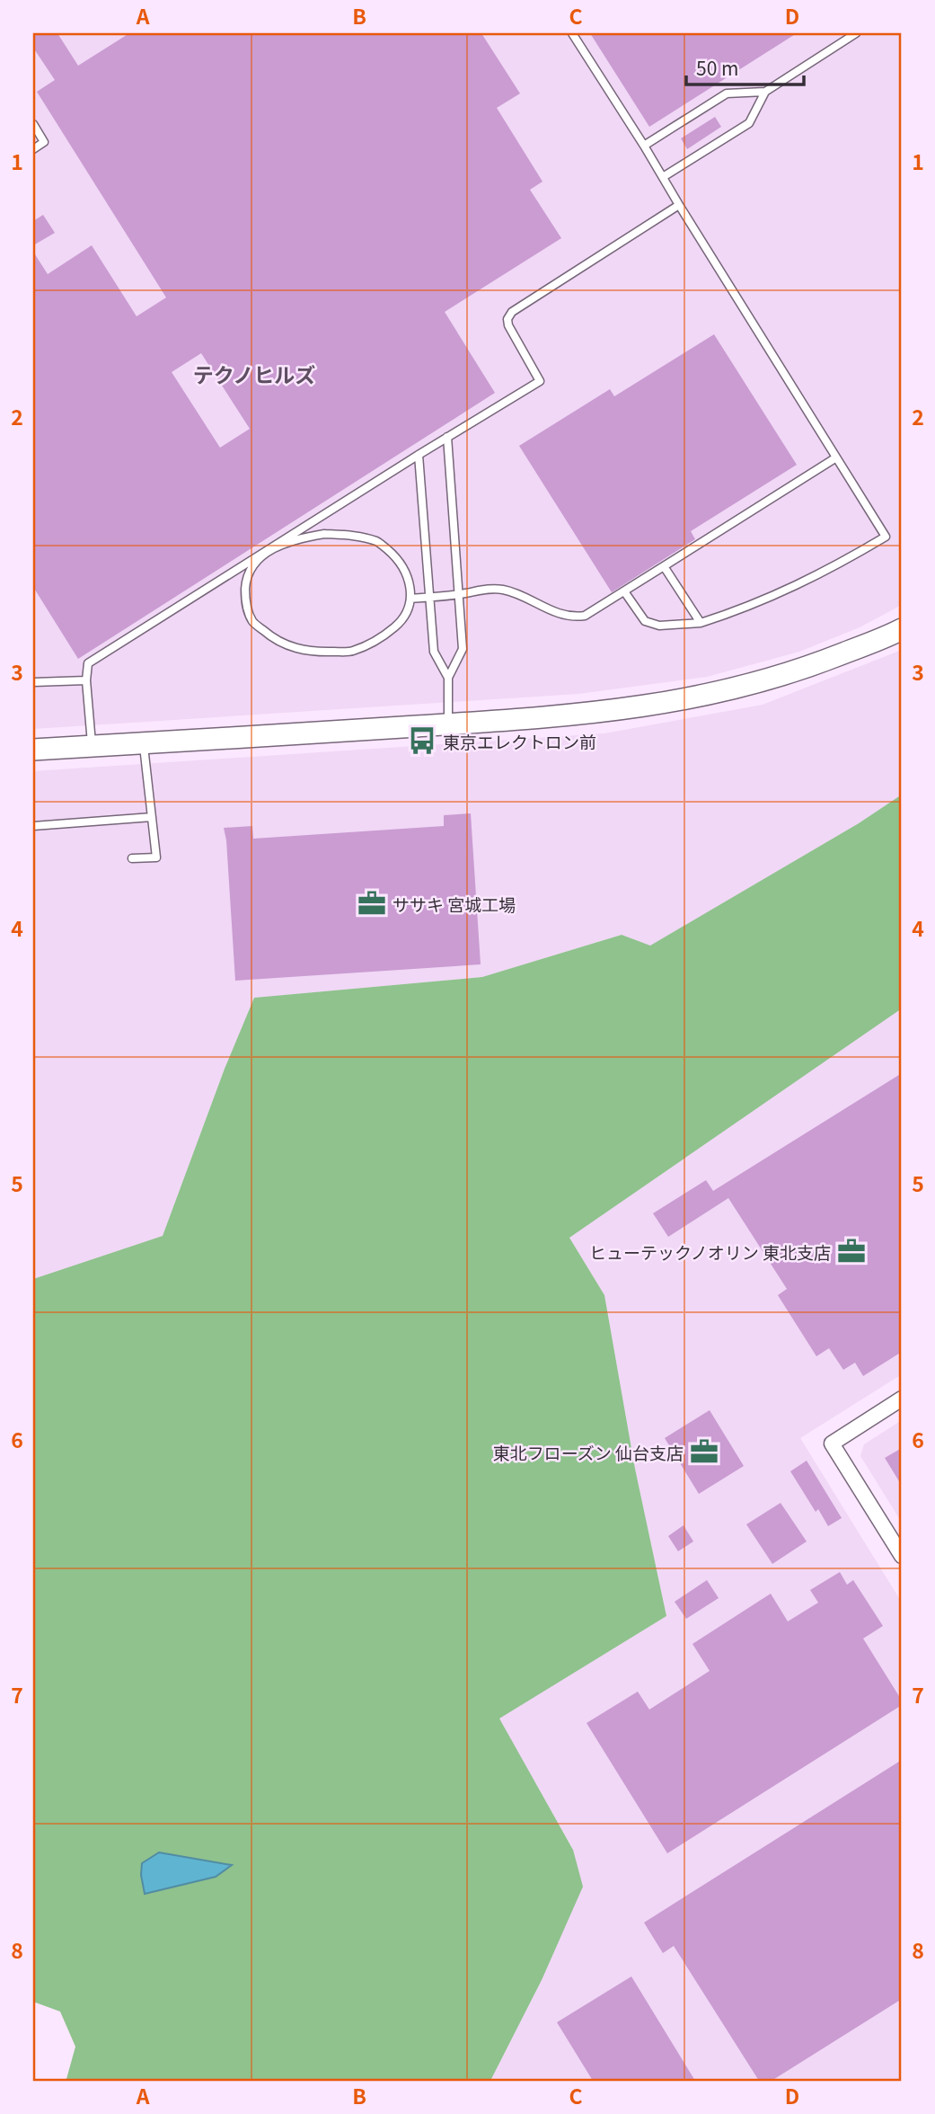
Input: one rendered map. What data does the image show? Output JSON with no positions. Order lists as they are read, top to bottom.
{
  "districts": ["テクノヒルズ"],
  "places": {
    "bus stop": ["東京エレクトロン前"],
    "office": ["ササキ 宮城工場", "ヒューテックノオリン 東北支店", "東北フローズン 仙台支店"]
  },
  "scale_bar": "50 m",
  "grid": {
    "columns": [
      "A",
      "B",
      "C",
      "D"
    ],
    "rows": [
      "1",
      "2",
      "3",
      "4",
      "5",
      "6",
      "7",
      "8"
    ]
  }
}
